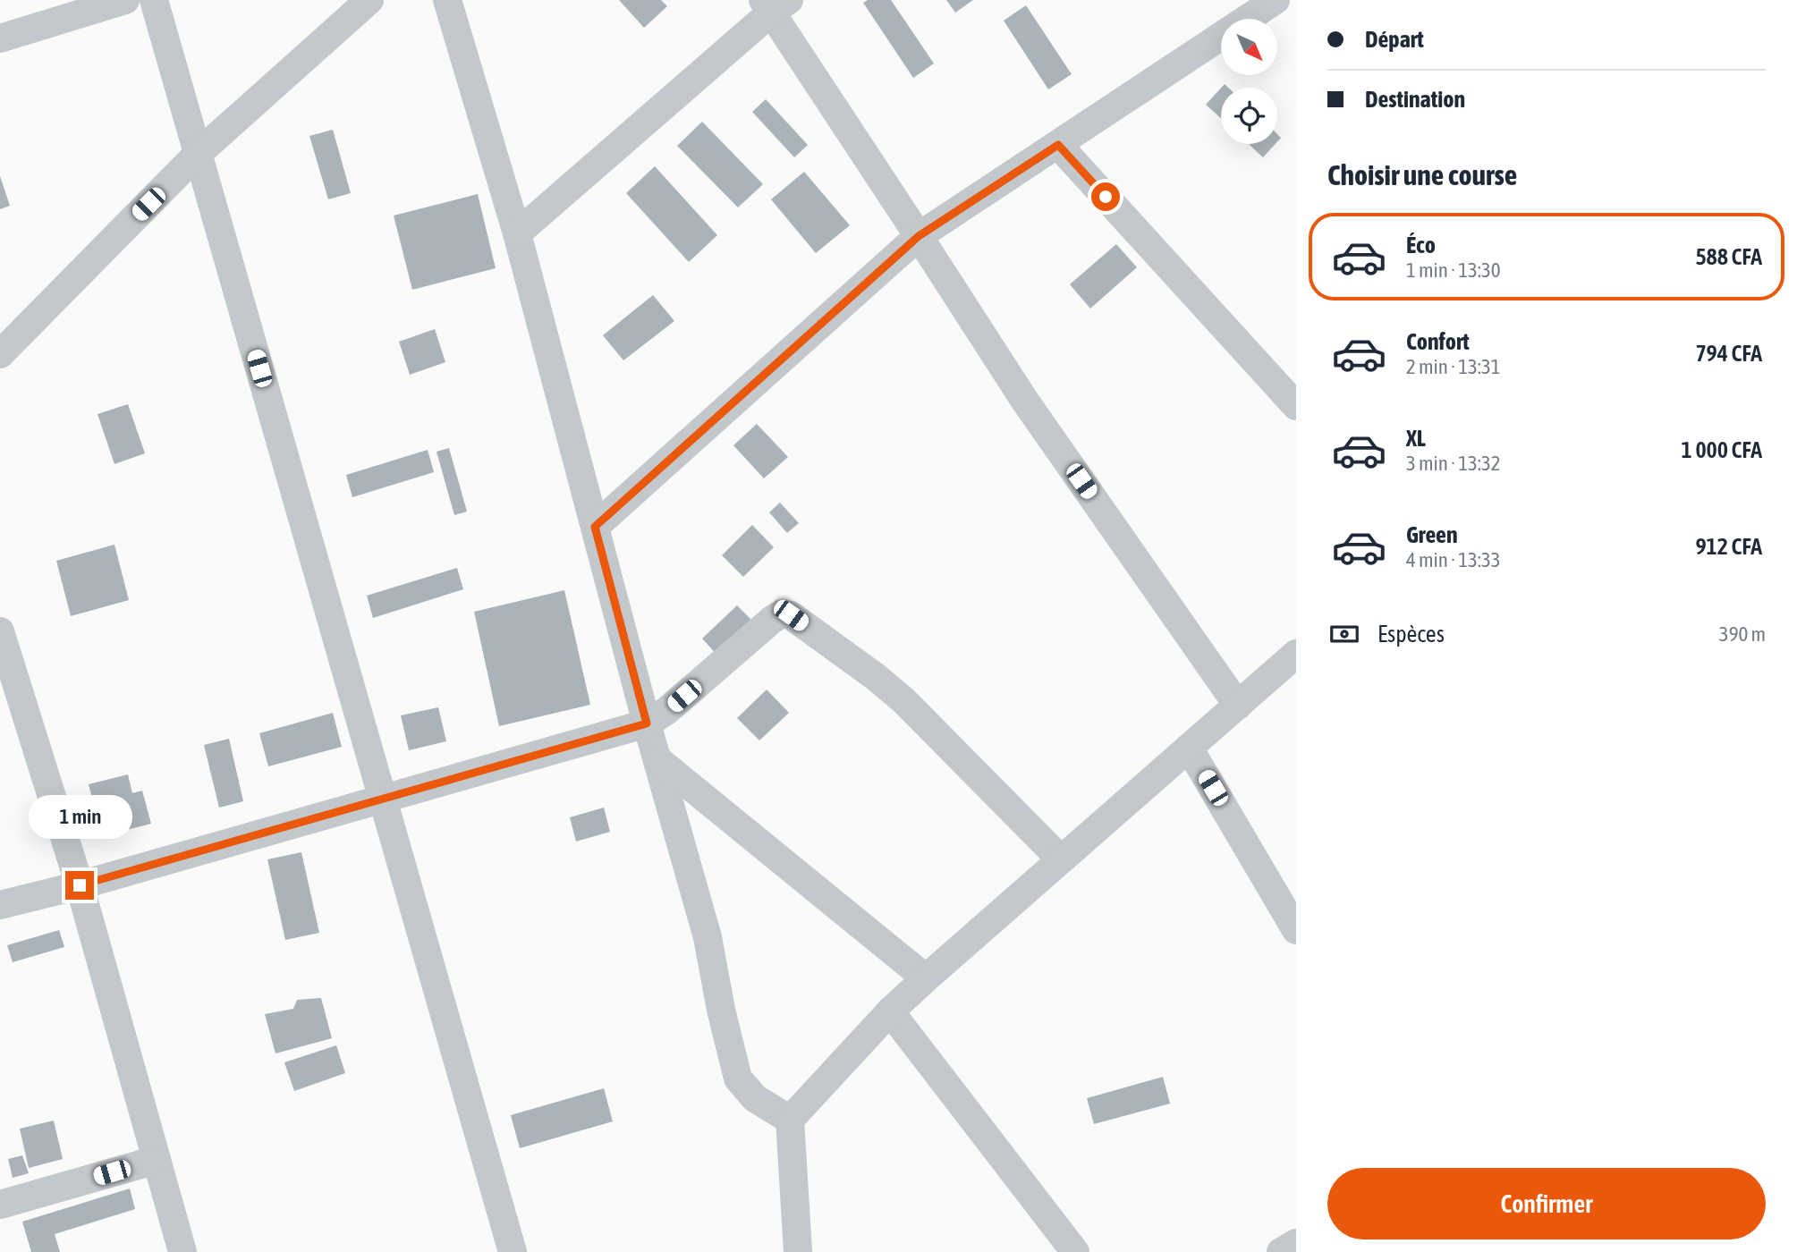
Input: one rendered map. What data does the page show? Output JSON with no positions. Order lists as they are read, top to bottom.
{
  "north": "bottom right",
  "page": {
    "banner": ["Départ", "Destination"],
    "heading": "Choisir une course",
    "list": [
      {
        "name": "Éco",
        "note": "1 min · 13:30",
        "value": "588 CFA"
      },
      {
        "name": "Confort",
        "note": "2 min · 13:31",
        "value": "794 CFA"
      },
      {
        "name": "XL",
        "note": "3 min · 13:32",
        "value": "1 000 CFA"
      },
      {
        "name": "Green",
        "note": "4 min · 13:33",
        "value": "912 CFA"
      }
    ],
    "pay": ["Espèces", "390 m"],
    "bubble": "1 min",
    "buttons": "Confirmer"
  }
}
